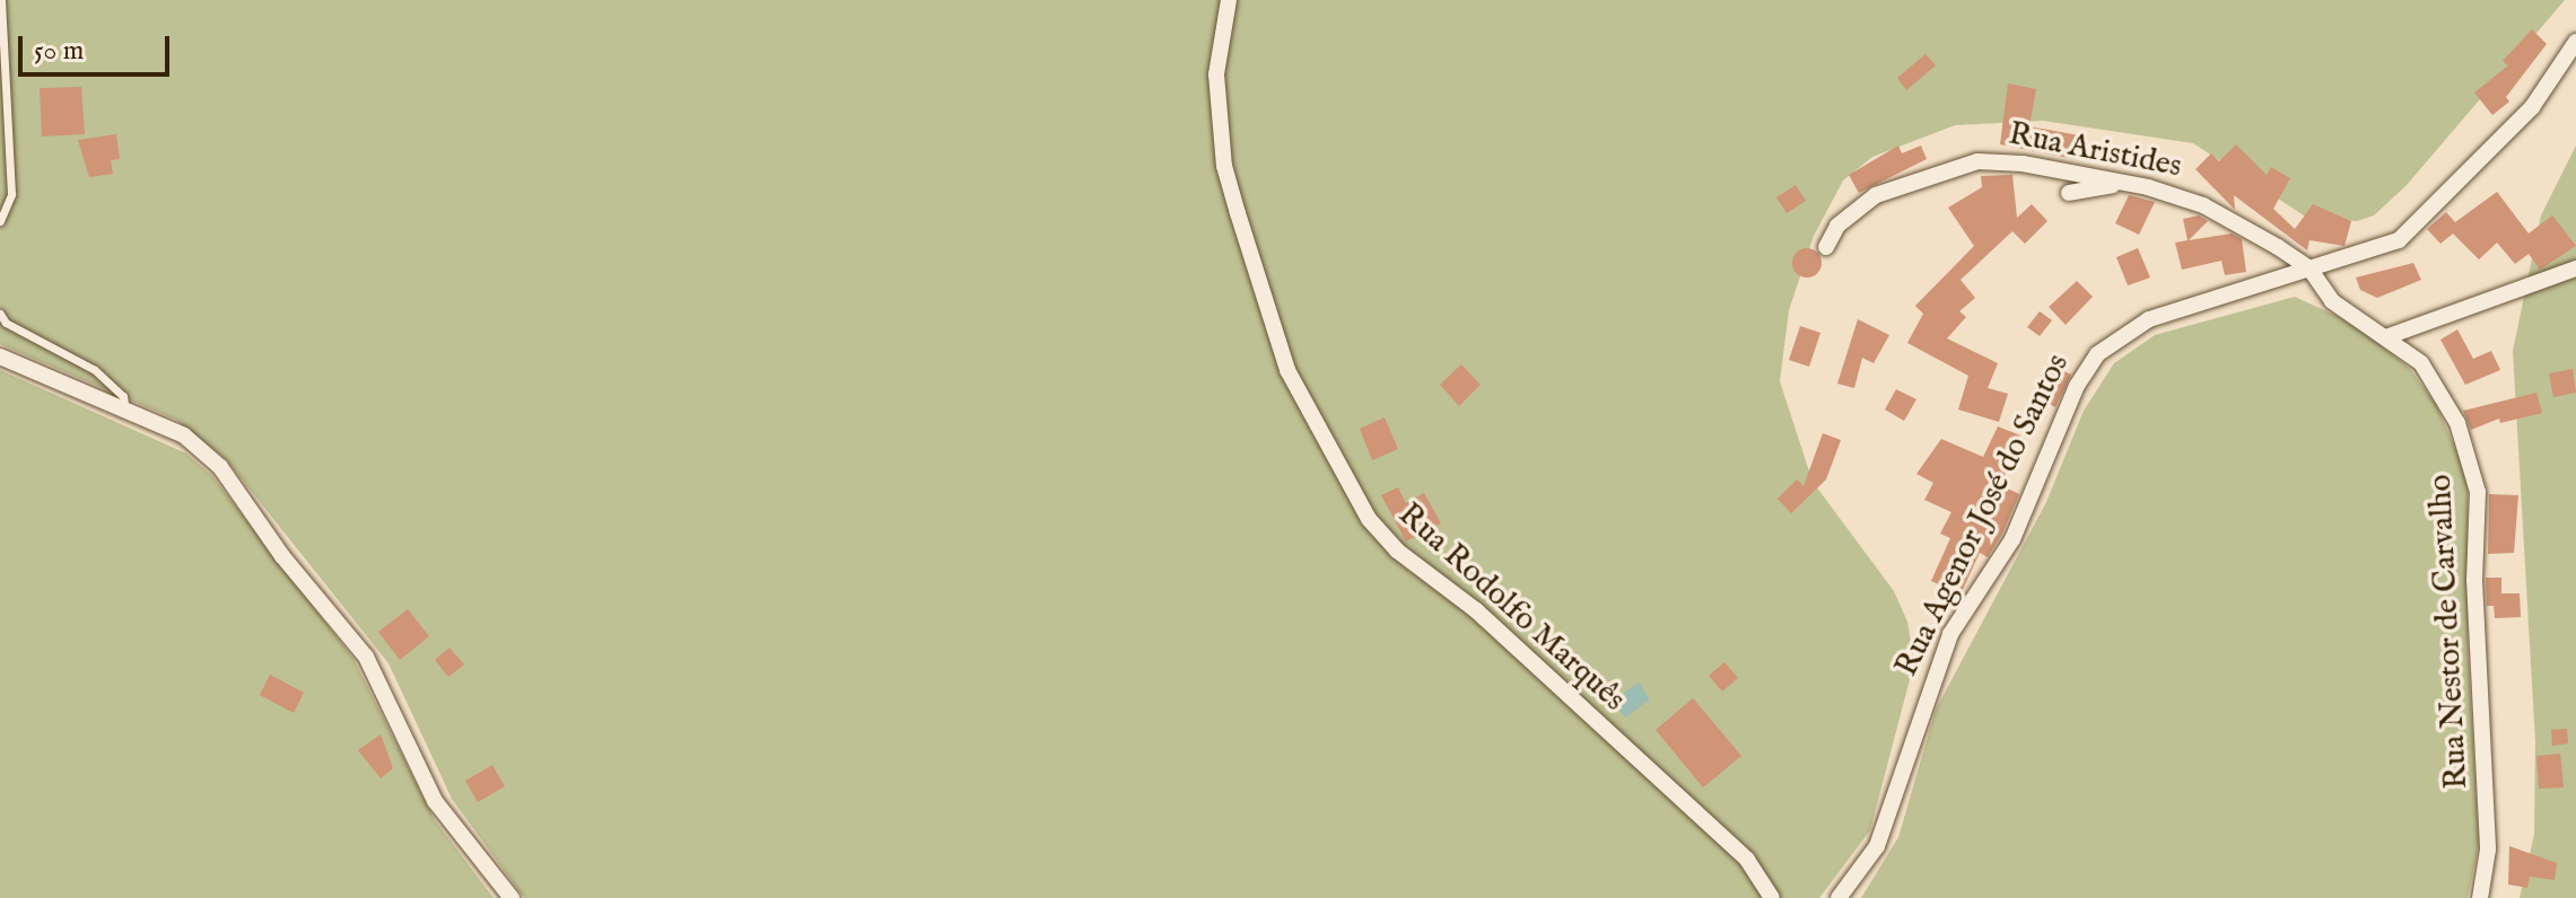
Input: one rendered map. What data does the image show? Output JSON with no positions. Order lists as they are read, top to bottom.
{
  "streets": {
    "street": [
      "Rua Aristides",
      "Rua Agenor José do Santos",
      "Rua Rodolfo Marquês",
      "Rua Nestor de Carvalho"
    ]
  },
  "crossings": [
    ["Rua Aristides", "Rua Agenor José do Santos"],
    ["Rua Aristides", "Rua Nestor de Carvalho"],
    ["Rua Agenor José do Santos", "Rua Nestor de Carvalho"]
  ],
  "scale_bar": "50 m"
}
